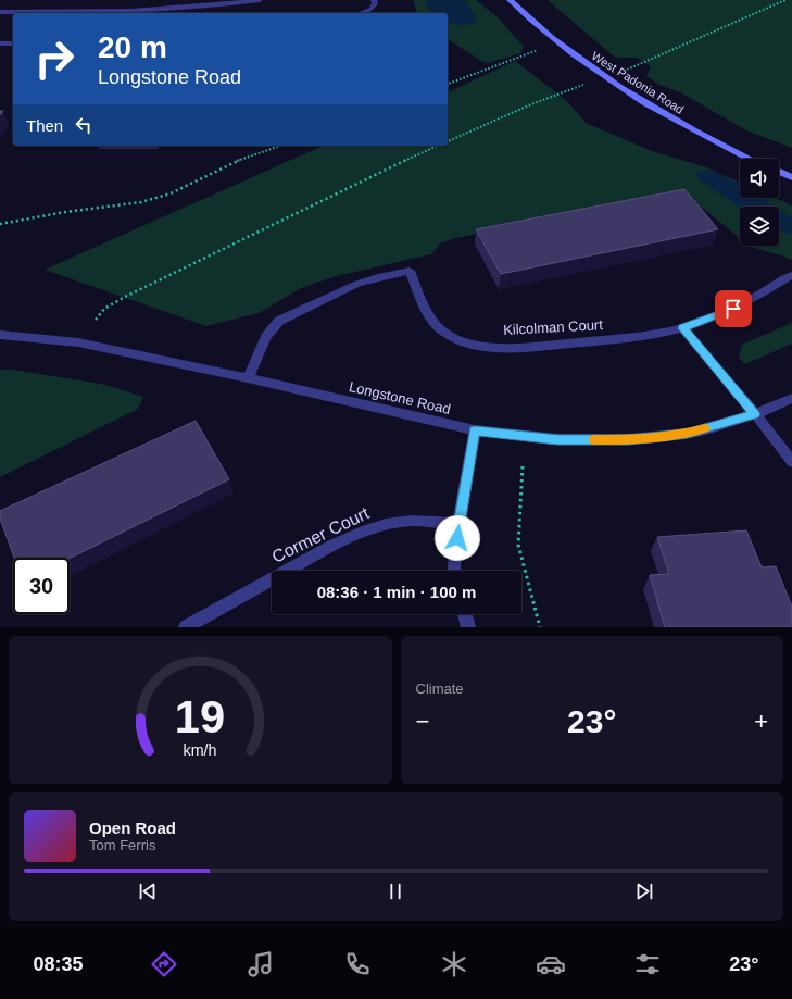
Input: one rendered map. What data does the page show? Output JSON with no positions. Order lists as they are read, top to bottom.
{
  "streets": {
    "main road": ["West Padonia Road"],
    "street": ["Kilcolman Court", "Longstone Road", "Cormer Court"]
  },
  "crossings": [
    ["Kilcolman Court", "Longstone Road"]
  ],
  "page": {
    "turn": ["20 m", "Longstone Road"],
    "then": "Then",
    "limit": "30",
    "trip": "08:36 · 1 min · 100 m",
    "tile": "Climate",
    "heat": ["−", "23°", "+"],
    "song": ["Open Road", "Tom Ferris"],
    "tabs": ["08:35", "23°"],
    "gauge": ["19", "km/h"]
  }
}
